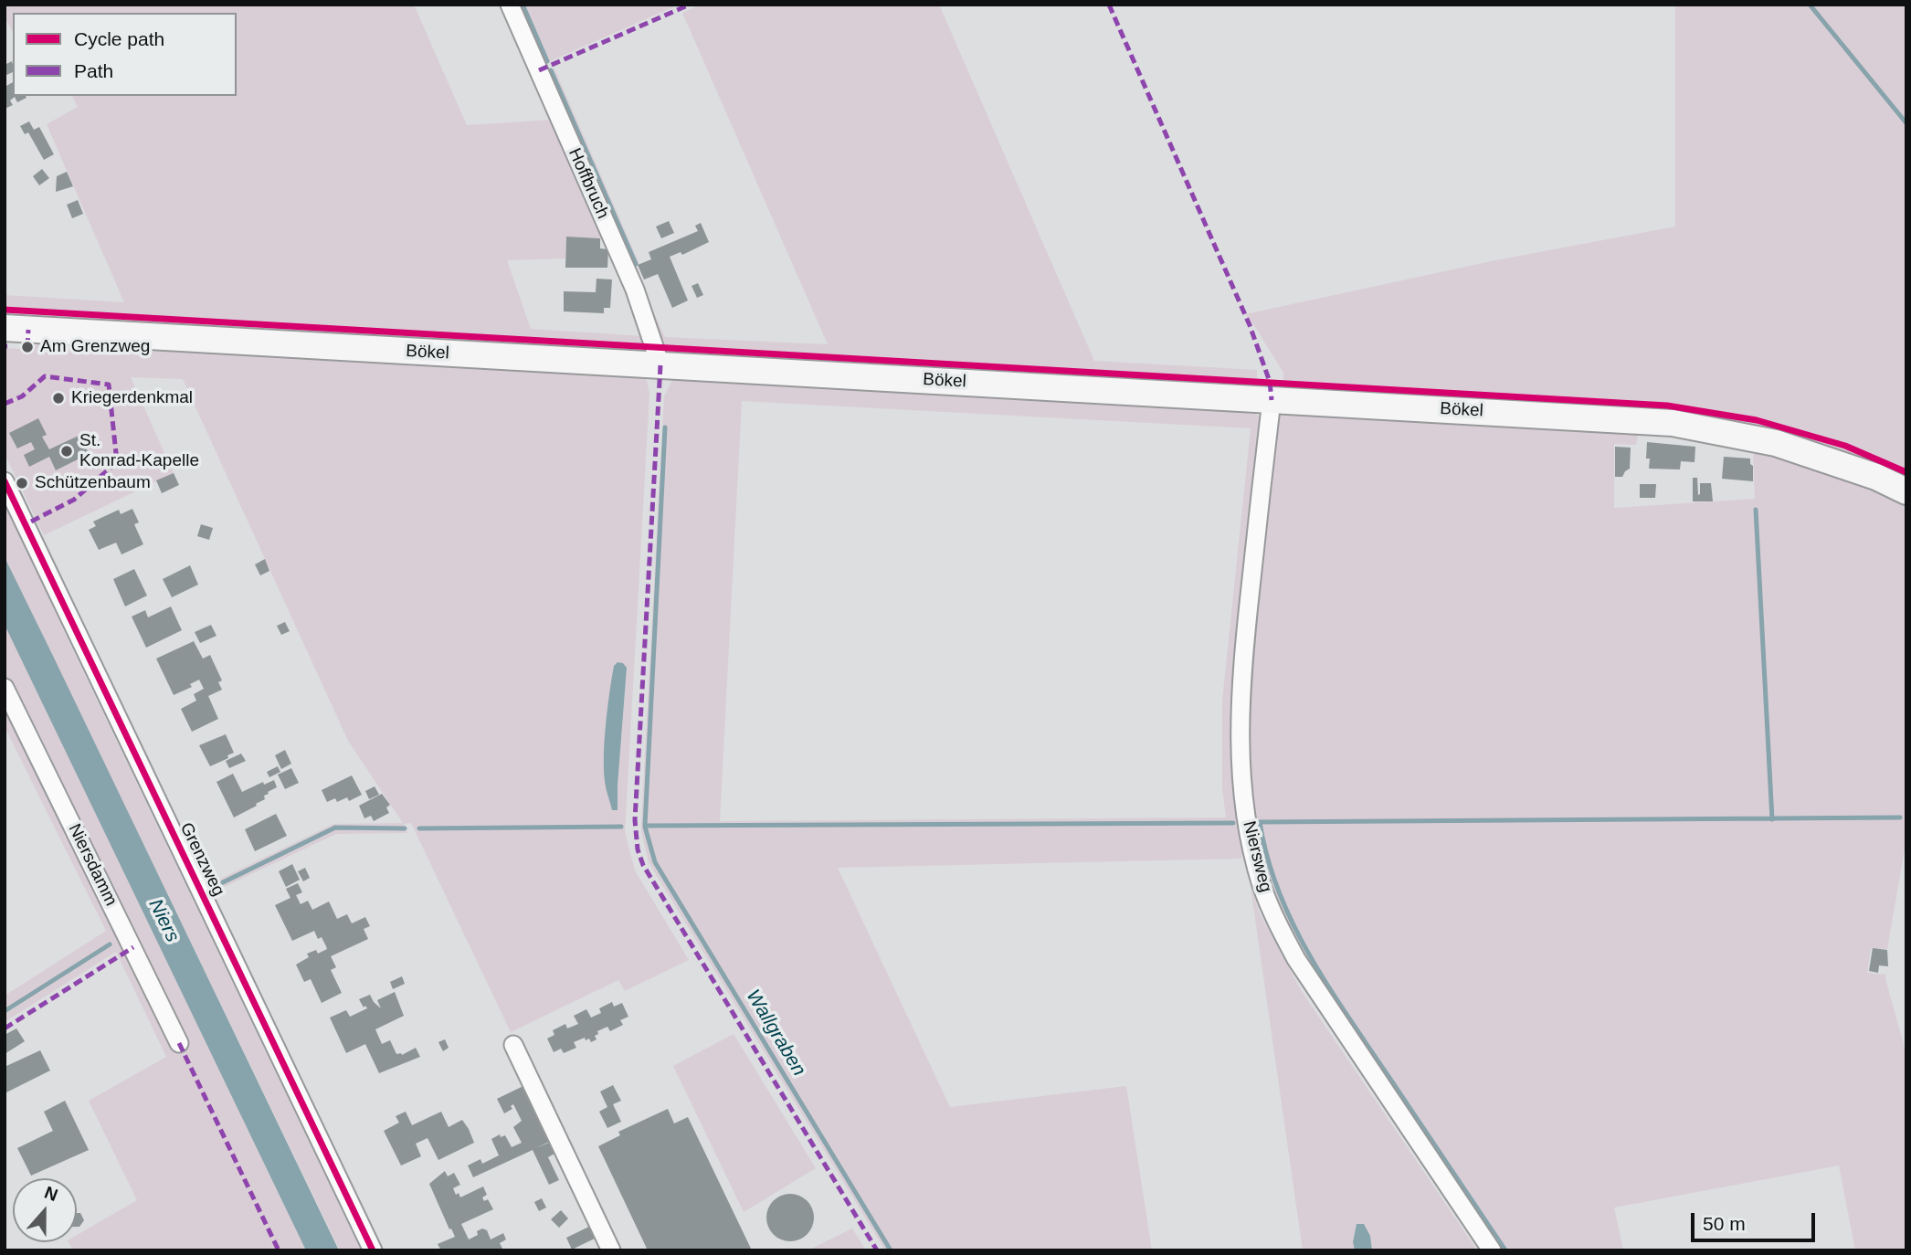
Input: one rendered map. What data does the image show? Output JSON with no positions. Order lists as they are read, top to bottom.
{
  "streets": {
    "main road": ["Bökel"],
    "street": [
      "Hoffbruch",
      "Niersweg",
      "Grenzweg",
      "Niersdamm"
    ]
  },
  "crossings": [
    ["Hoffbruch", "Bökel"],
    ["Bökel", "Niersweg"]
  ],
  "water": ["Niers", "Wallgraben"],
  "places": [
    "Am Grenzweg",
    "Kriegerdenkmal",
    "St. Konrad-Kapelle",
    "Schützenbaum"
  ],
  "legend": ["Cycle path", "Path"],
  "scale_bar": "50 m",
  "north": "top"
}
